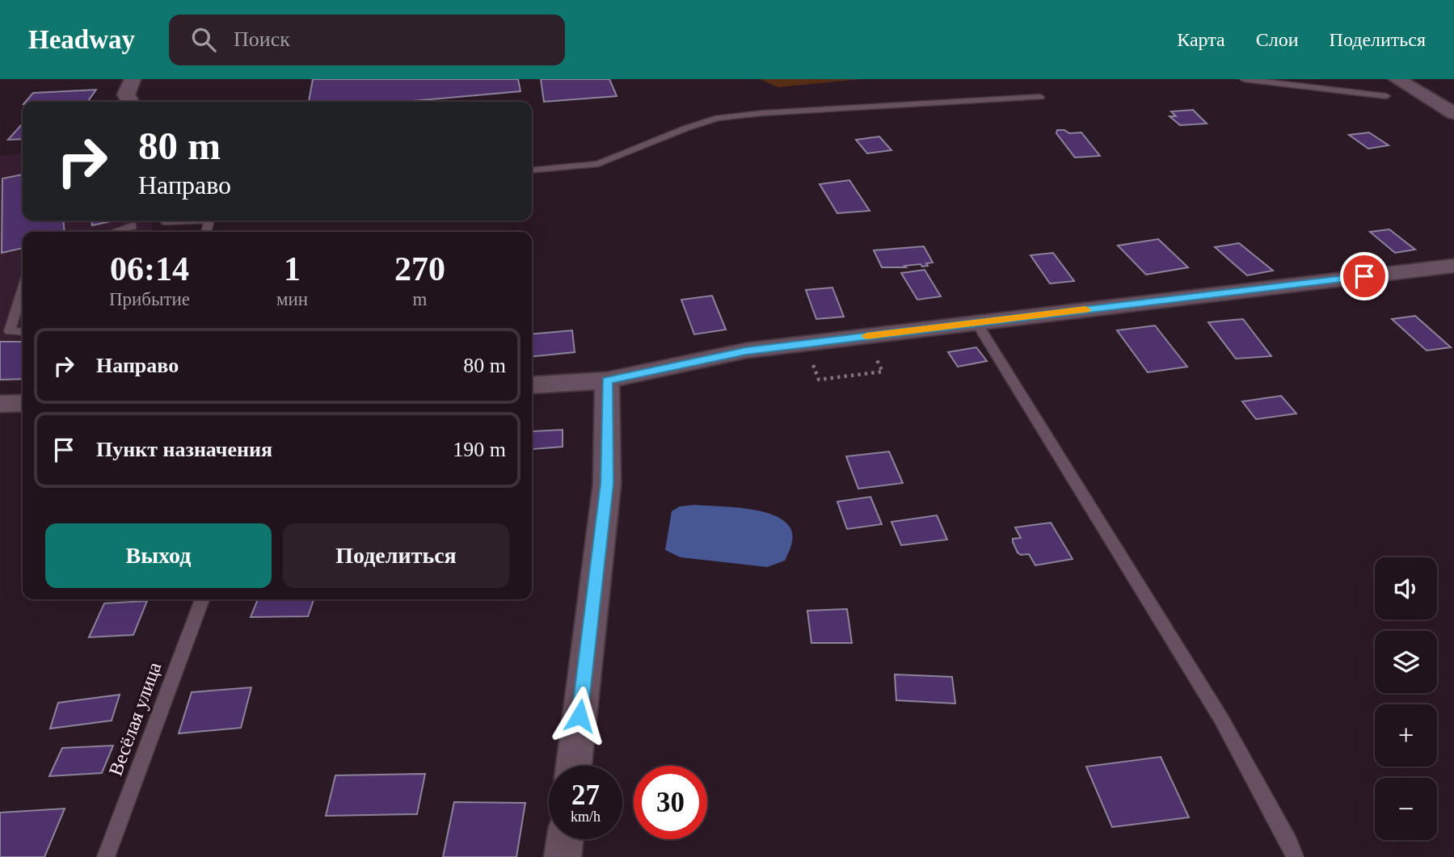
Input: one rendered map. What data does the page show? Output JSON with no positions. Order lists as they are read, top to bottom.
{
  "streets": {
    "lane": ["Весёлая улица"]
  },
  "page": {
    "header": "Headway",
    "search": "Поиск",
    "nav": ["Карта", "Слои", "Поделиться"],
    "turn": ["80 m", "Направо"],
    "eta": [
      "06:14",
      "Прибытие",
      "1",
      "мин",
      "270",
      "m"
    ],
    "list": [
      {
        "name": "Направо",
        "value": "80 m"
      },
      {
        "name": "Пункт назначения",
        "value": "190 m"
      }
    ],
    "buttons": ["Выход", "Поделиться"],
    "map_buttons": ["+", "−"],
    "speed": "27 km/h",
    "limit": "30"
  }
}
